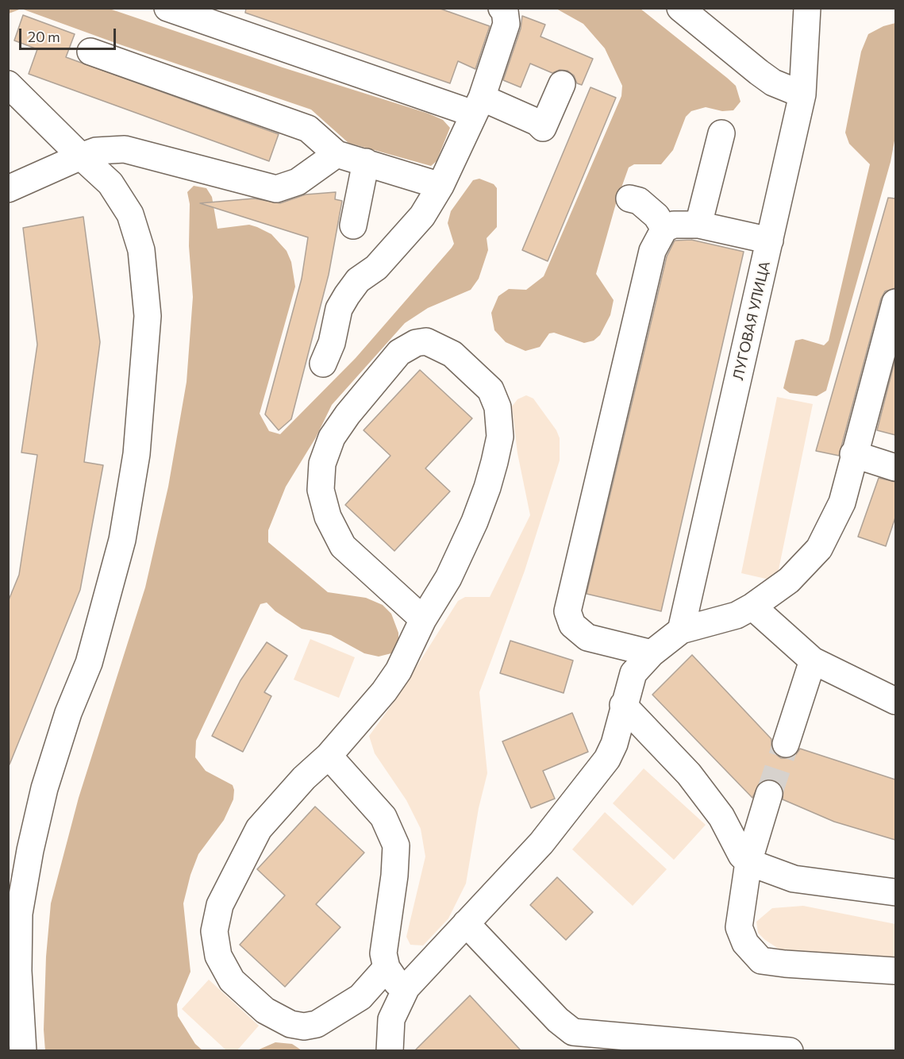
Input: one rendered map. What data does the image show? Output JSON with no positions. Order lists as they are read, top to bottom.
{
  "streets": {
    "street": ["ЛУГОВАЯ УЛИЦА"]
  },
  "scale_bar": "20 m"
}
